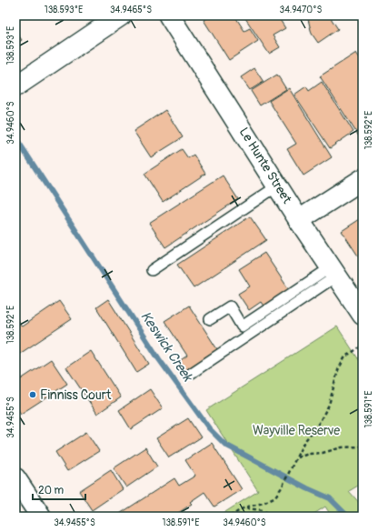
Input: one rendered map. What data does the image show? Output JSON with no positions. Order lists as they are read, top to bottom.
{
  "streets": {
    "street": ["Le Hunte Street"]
  },
  "water": ["Keswick Creek"],
  "parks": ["Wayville Reserve"],
  "places": ["Finniss Court"],
  "scale_bar": "20 m",
  "coordinates": [
    "138.593°E",
    "34.9465°S",
    "34.9470°S",
    "34.9460°S",
    "138.592°E",
    "138.591°E",
    "34.9455°S"
  ]
}
